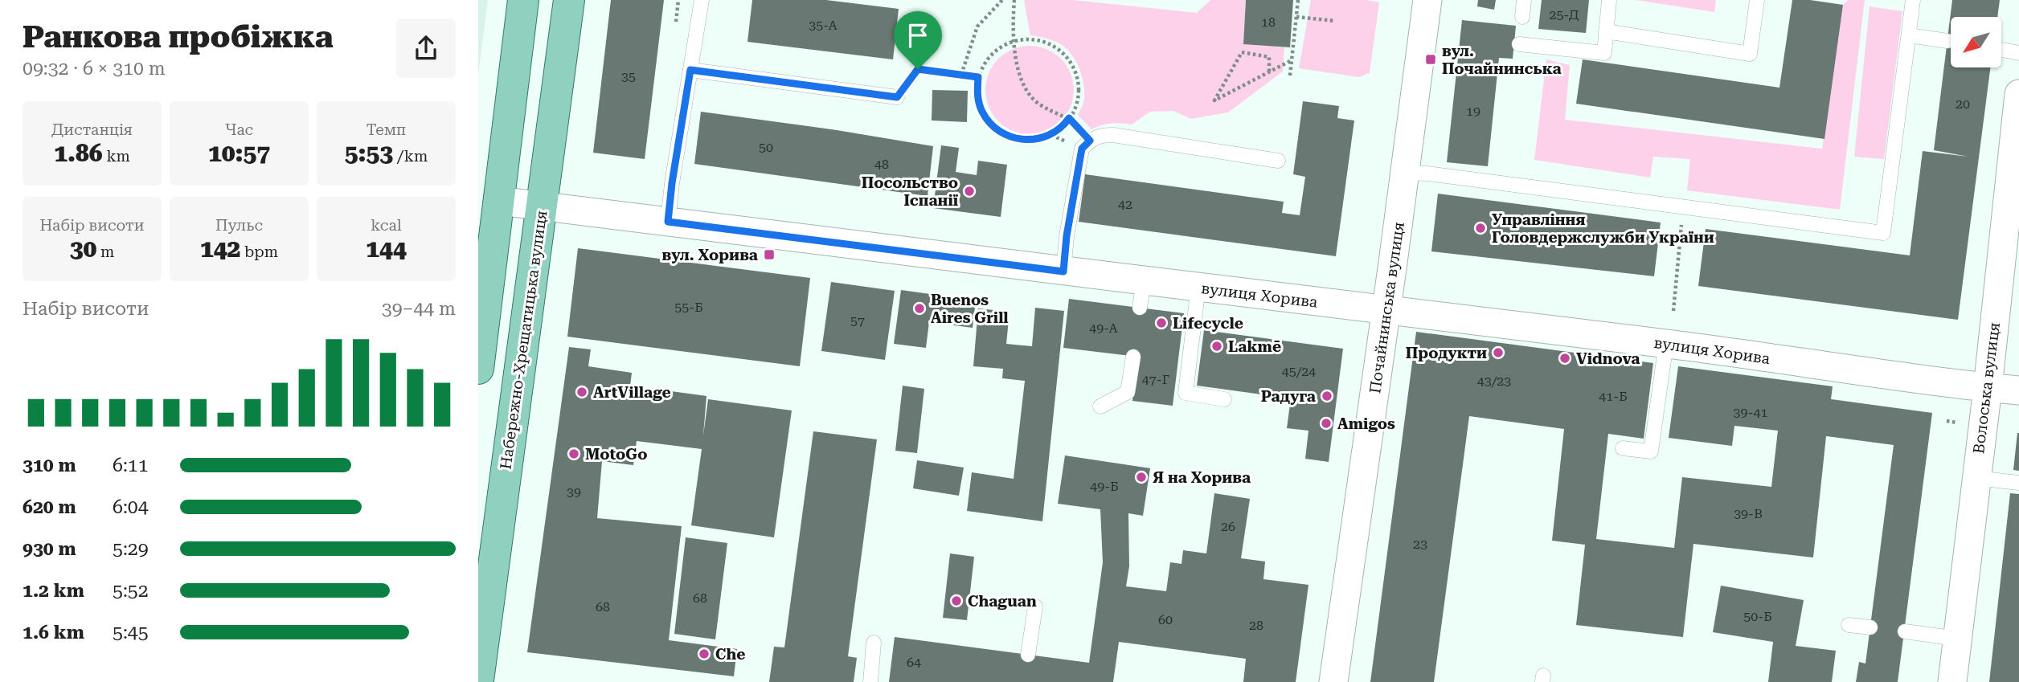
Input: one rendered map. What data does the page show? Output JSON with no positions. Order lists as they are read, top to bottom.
{
  "streets": {
    "main road": ["Набережно-Хрещатицька вулиця"],
    "street": ["вулиця Хорива", "Почайнинська вулиця", "Волоська вулиця"]
  },
  "crossings": [
    ["вулиця Хорива", "Почайнинська вулиця"],
    ["вулиця Хорива", "Набережно-Хрещатицька вулиця"],
    ["вулиця Хорива", "Волоська вулиця"]
  ],
  "places": {
    "transit": ["вул. Почайнинська", "вул. Хорива"],
    "other": [
      "Посольство Іспанії",
      "Управління Головдержслужби України",
      "Buenos Aires Grill",
      "Lifecycle",
      "Lakmē",
      "Продукти",
      "Vidnova",
      "ArtVillage",
      "Радуга",
      "Amigos",
      "MotoGo",
      "Я на Хорива",
      "Chaguan",
      "Che"
    ]
  },
  "house_numbers": [
    "25-Д",
    "18",
    "35-А",
    "35",
    "20",
    "19",
    "50",
    "48",
    "42",
    "55-Б",
    "57",
    "49-А",
    "45/24",
    "47-Г",
    "43/23",
    "41-Б",
    "39-41",
    "49-Б",
    "39",
    "39-В",
    "26",
    "23",
    "68",
    "68",
    "50-Б",
    "60",
    "28",
    "64"
  ],
  "north": "bottom left",
  "page": {
    "heading": ["Ранкова пробіжка", "09:32 · 6 × 310 m"],
    "stats": [
      ["Дистанція", "1.86 km"],
      ["Час", "10:57"],
      ["Темп", "5:53 /km"],
      ["Набір висоти", "30 m"],
      ["Пульс", "142 bpm"],
      ["kcal", "144"]
    ],
    "chart": ["Набір висоти", "39–44 m"],
    "list": [
      {
        "name": "310 m",
        "note": "6:11"
      },
      {
        "name": "620 m",
        "note": "6:04"
      },
      {
        "name": "930 m",
        "note": "5:29"
      },
      {
        "name": "1.2 km",
        "note": "5:52"
      },
      {
        "name": "1.6 km",
        "note": "5:45"
      }
    ]
  }
}
